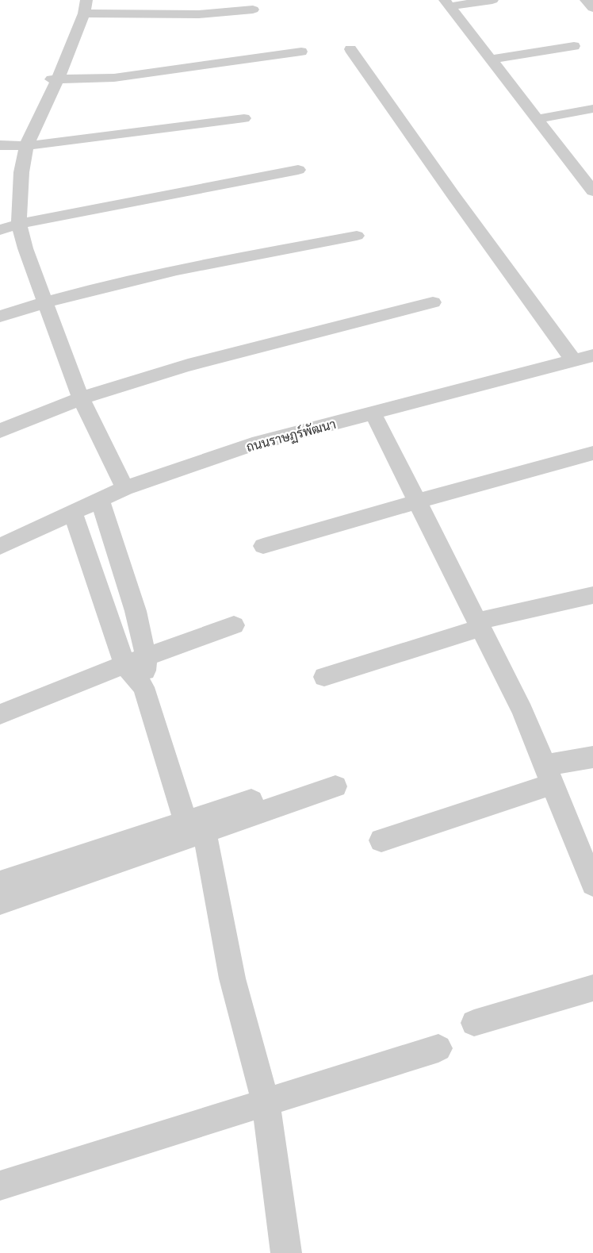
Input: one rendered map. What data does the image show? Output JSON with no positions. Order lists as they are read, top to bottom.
{
  "streets": {
    "street": ["ถนนราษฏร์พัฒนา"]
  }
}
